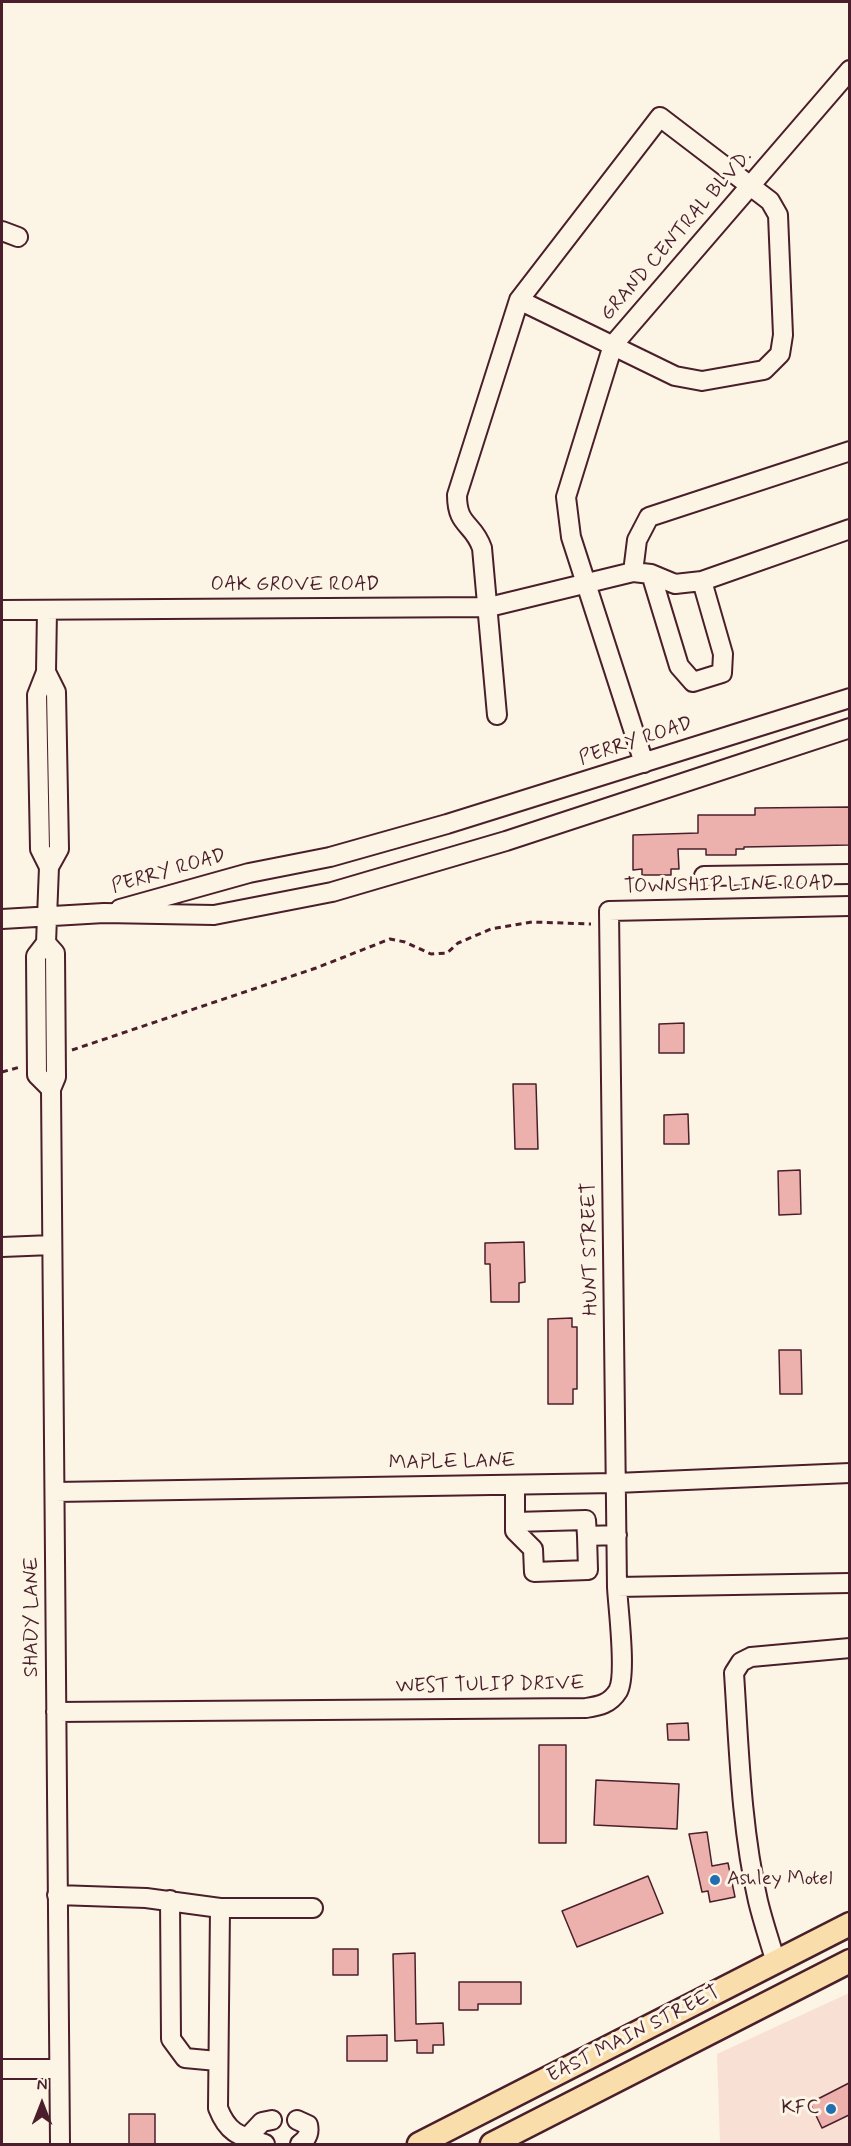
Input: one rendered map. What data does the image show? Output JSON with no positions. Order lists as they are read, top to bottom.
{
  "streets": {
    "main road": ["EAST MAIN STREET"],
    "street": [
      "GRAND CENTRAL BLVD.",
      "OAK GROVE ROAD",
      "PERRY ROAD",
      "TOWNSHIP LINE ROAD",
      "HUNT STREET",
      "MAPLE LANE",
      "SHADY LANE",
      "WEST TULIP DRIVE"
    ]
  },
  "crossings": [
    ["GRAND CENTRAL BLVD.", "OAK GROVE ROAD"],
    ["GRAND CENTRAL BLVD.", "PERRY ROAD"],
    ["TOWNSHIP LINE ROAD", "HUNT STREET"],
    ["HUNT STREET", "MAPLE LANE"],
    ["HUNT STREET", "WEST TULIP DRIVE"],
    ["MAPLE LANE", "SHADY LANE"],
    ["SHADY LANE", "WEST TULIP DRIVE"]
  ],
  "places": ["Ashley Motel", "KFC"],
  "north": "top"
}
